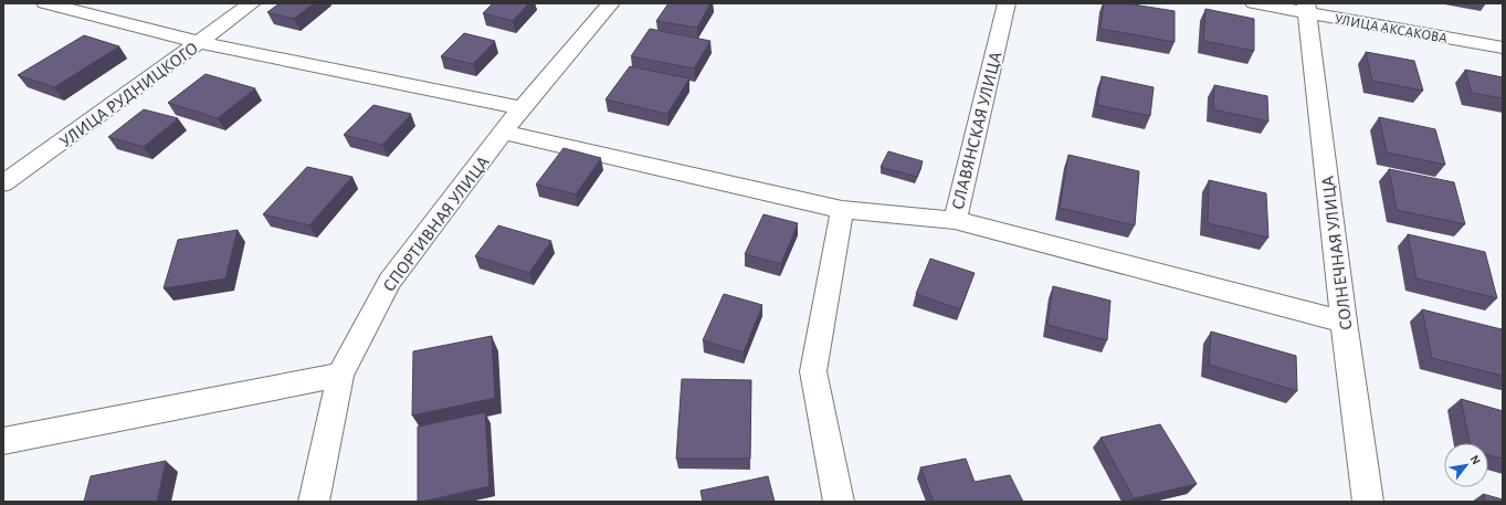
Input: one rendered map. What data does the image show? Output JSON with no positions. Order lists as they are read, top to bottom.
{
  "streets": {
    "street": [
      "УЛИЦА АКСАКОВА",
      "УЛИЦА РУДНИЦКОГО",
      "СЛАВЯНСКАЯ УЛИЦА",
      "СПОРТИВНАЯ УЛИЦА",
      "СОЛНЕЧНАЯ УЛИЦА"
    ]
  },
  "crossings": [
    ["УЛИЦА АКСАКОВА", "СОЛНЕЧНАЯ УЛИЦА"],
    ["СЛАВЯНСКАЯ УЛИЦА", "СПОРТИВНАЯ УЛИЦА"]
  ],
  "north": "top right"
}
